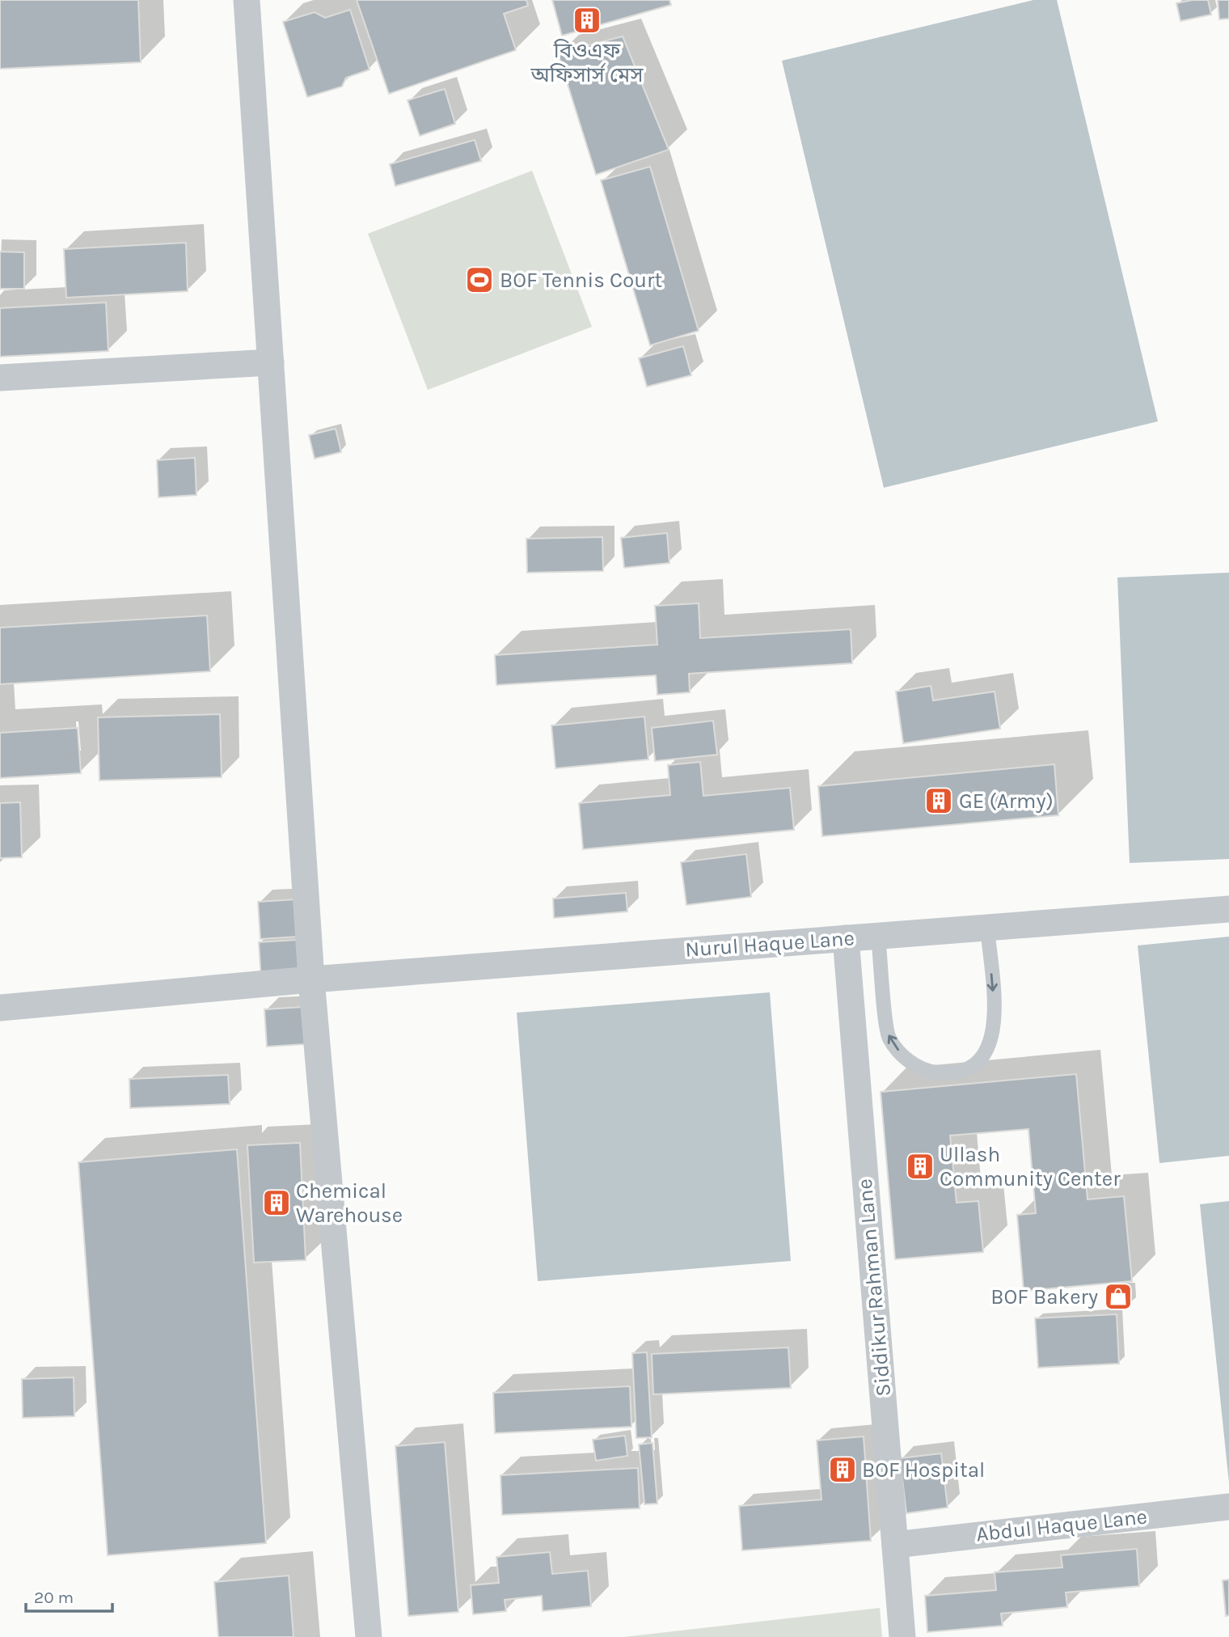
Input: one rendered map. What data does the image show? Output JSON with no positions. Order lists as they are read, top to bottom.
{
  "streets": {
    "street": ["Nurul Haque Lane", "Siddikur Rahman Lane", "Abdul Haque Lane"]
  },
  "crossings": [
    ["Nurul Haque Lane", "Siddikur Rahman Lane"],
    ["Siddikur Rahman Lane", "Abdul Haque Lane"]
  ],
  "places": {
    "building": [
      "বিওএফ অফিসার্স মেস",
      "GE (Army)",
      "Ullash Community Center",
      "Chemical Warehouse",
      "BOF Hospital"
    ],
    "sports": ["BOF Tennis Court"],
    "shop": ["BOF Bakery"]
  },
  "scale_bar": "20 m"
}
